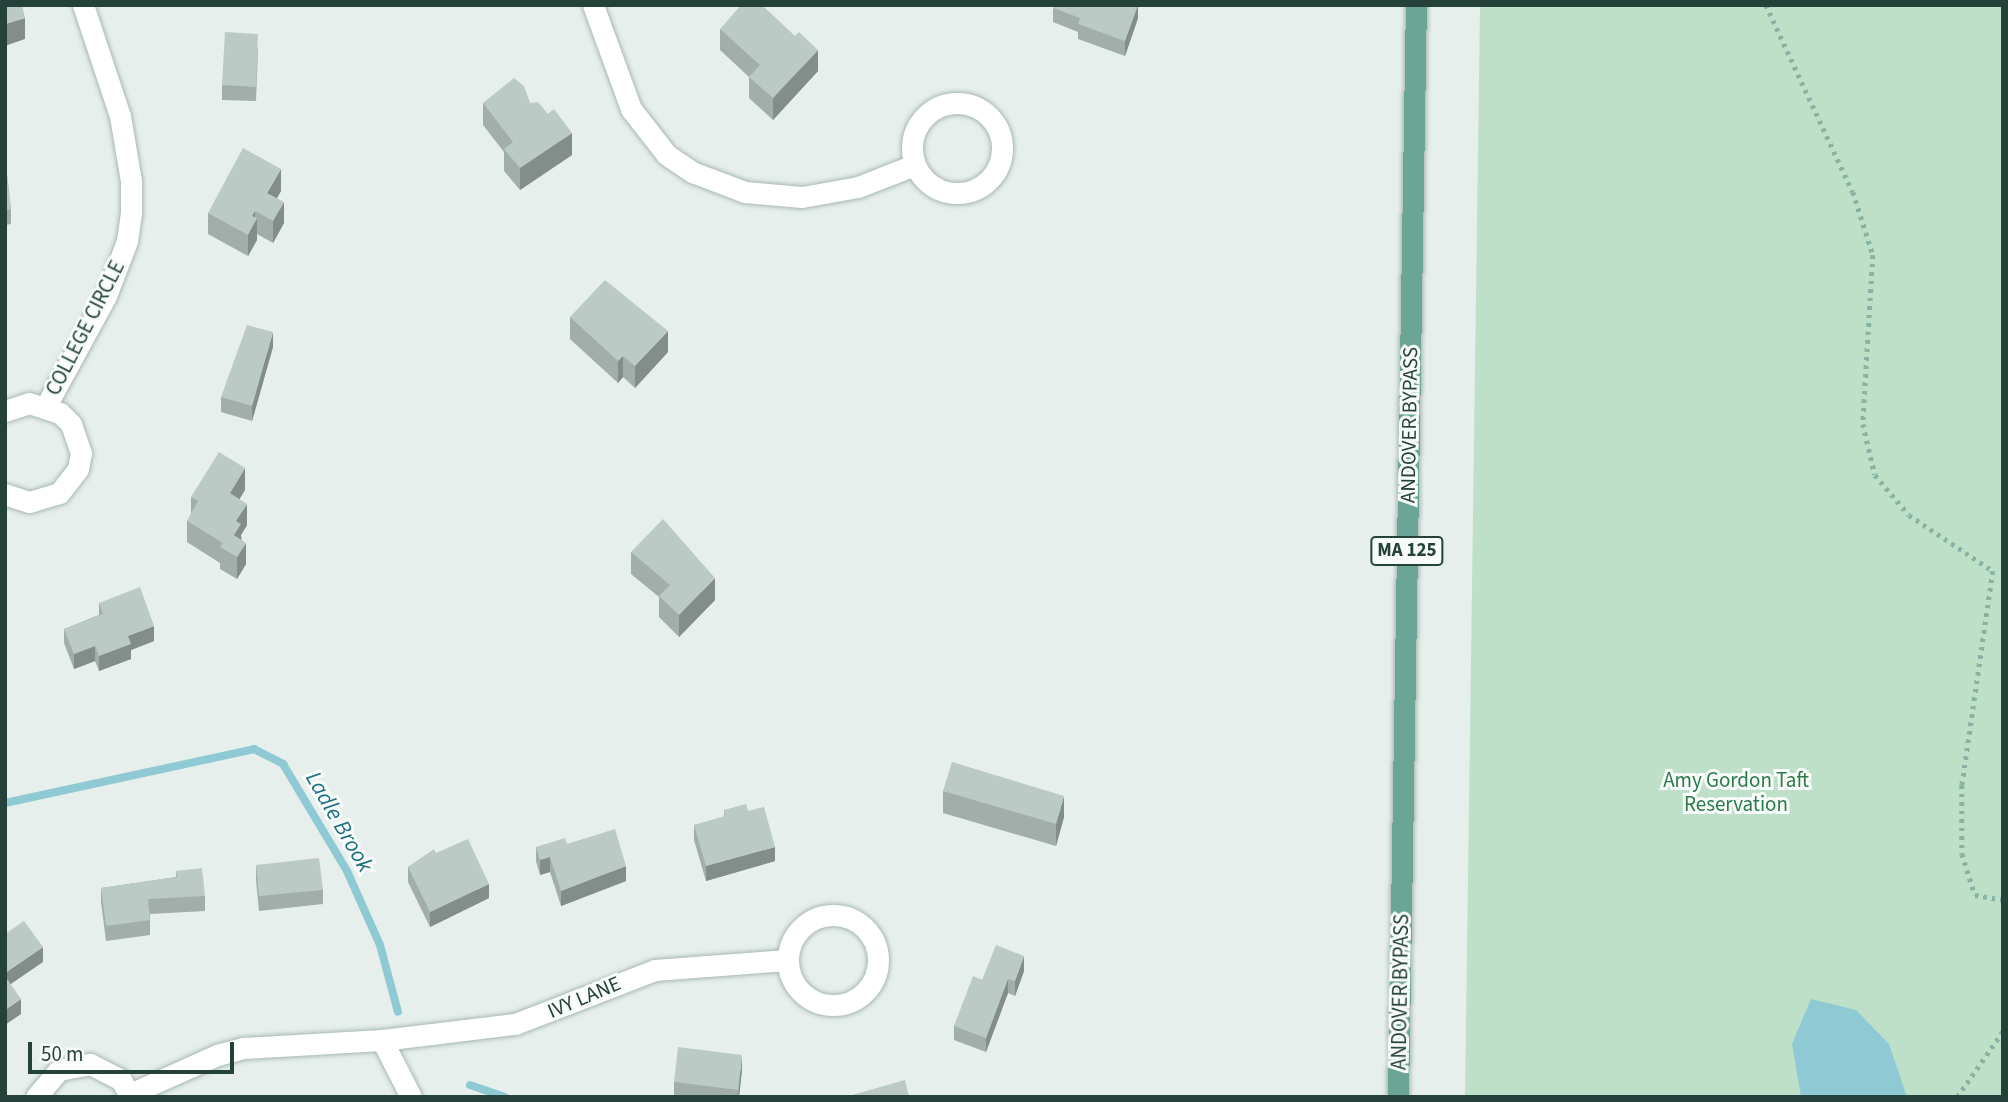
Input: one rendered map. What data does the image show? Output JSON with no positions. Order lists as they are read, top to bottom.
{
  "streets": {
    "main road": ["ANDOVER BYPASS", "MA 125"],
    "street": ["COLLEGE CIRCLE", "IVY LANE"]
  },
  "water": ["Ladle Brook"],
  "parks": ["Amy Gordon Taft Reservation"],
  "scale_bar": "50 m"
}
